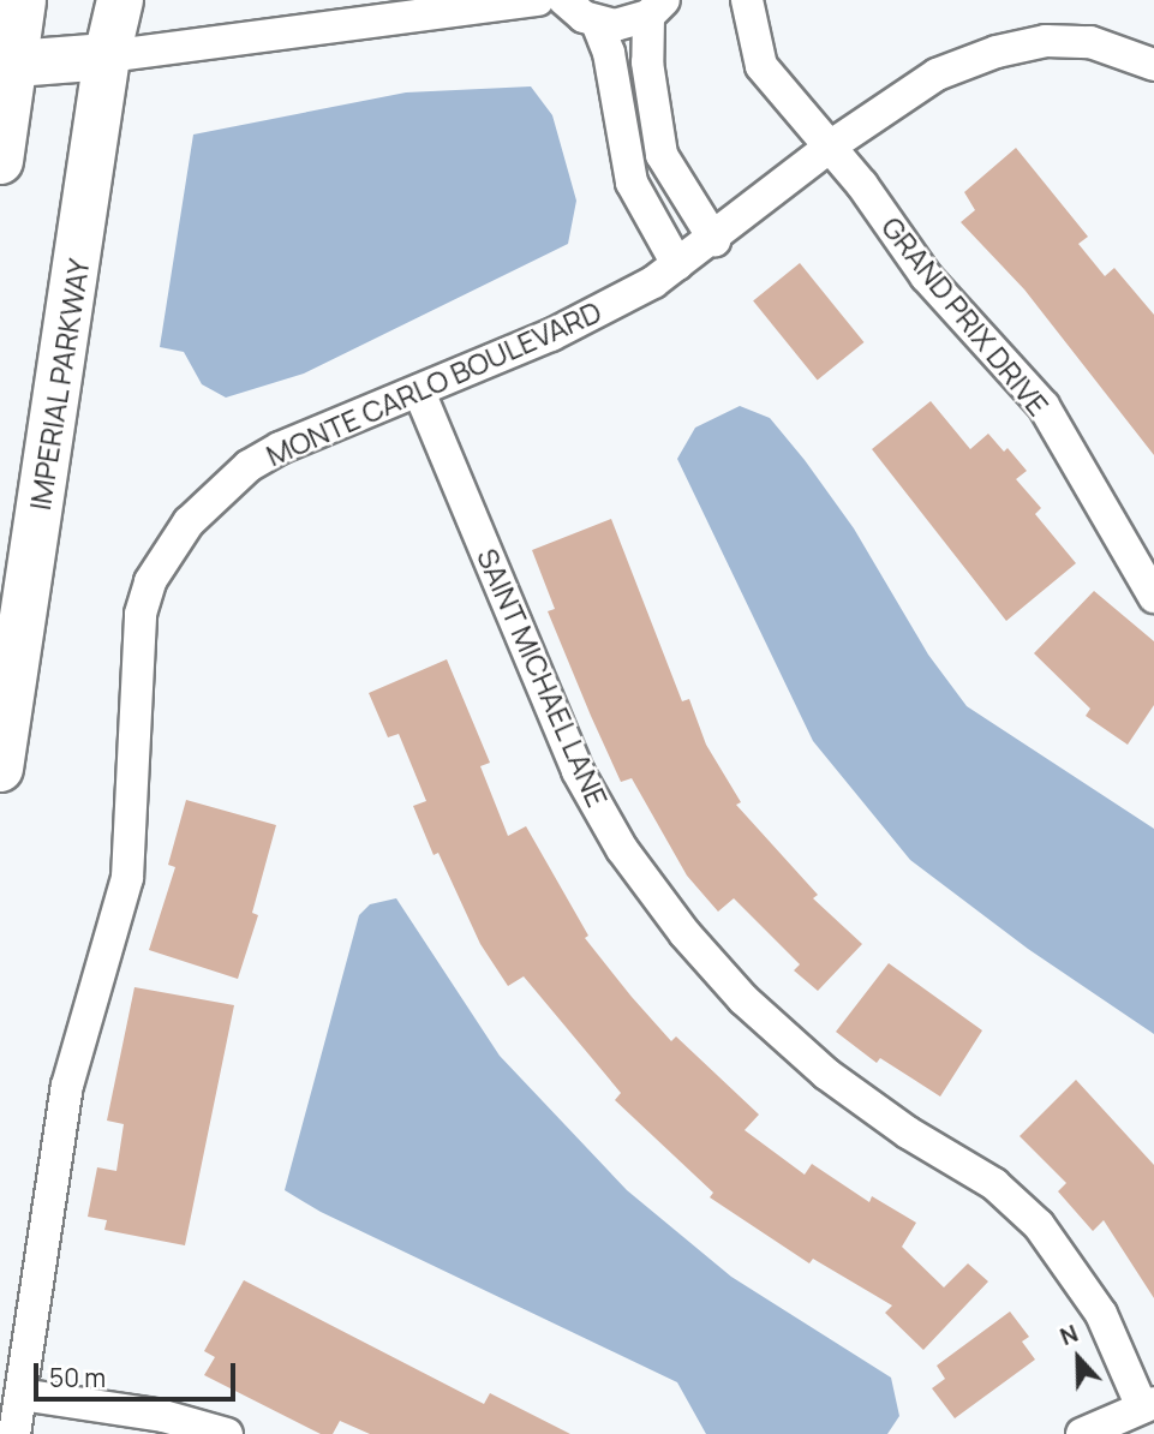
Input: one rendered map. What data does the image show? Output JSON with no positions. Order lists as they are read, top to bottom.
{
  "streets": {
    "main road": ["IMPERIAL PARKWAY"],
    "street": ["GRAND PRIX DRIVE", "MONTE CARLO BOULEVARD", "SAINT MICHAEL LANE"]
  },
  "crossings": [
    ["GRAND PRIX DRIVE", "MONTE CARLO BOULEVARD"],
    ["MONTE CARLO BOULEVARD", "SAINT MICHAEL LANE"]
  ],
  "scale_bar": "50 m",
  "north": "top"
}
